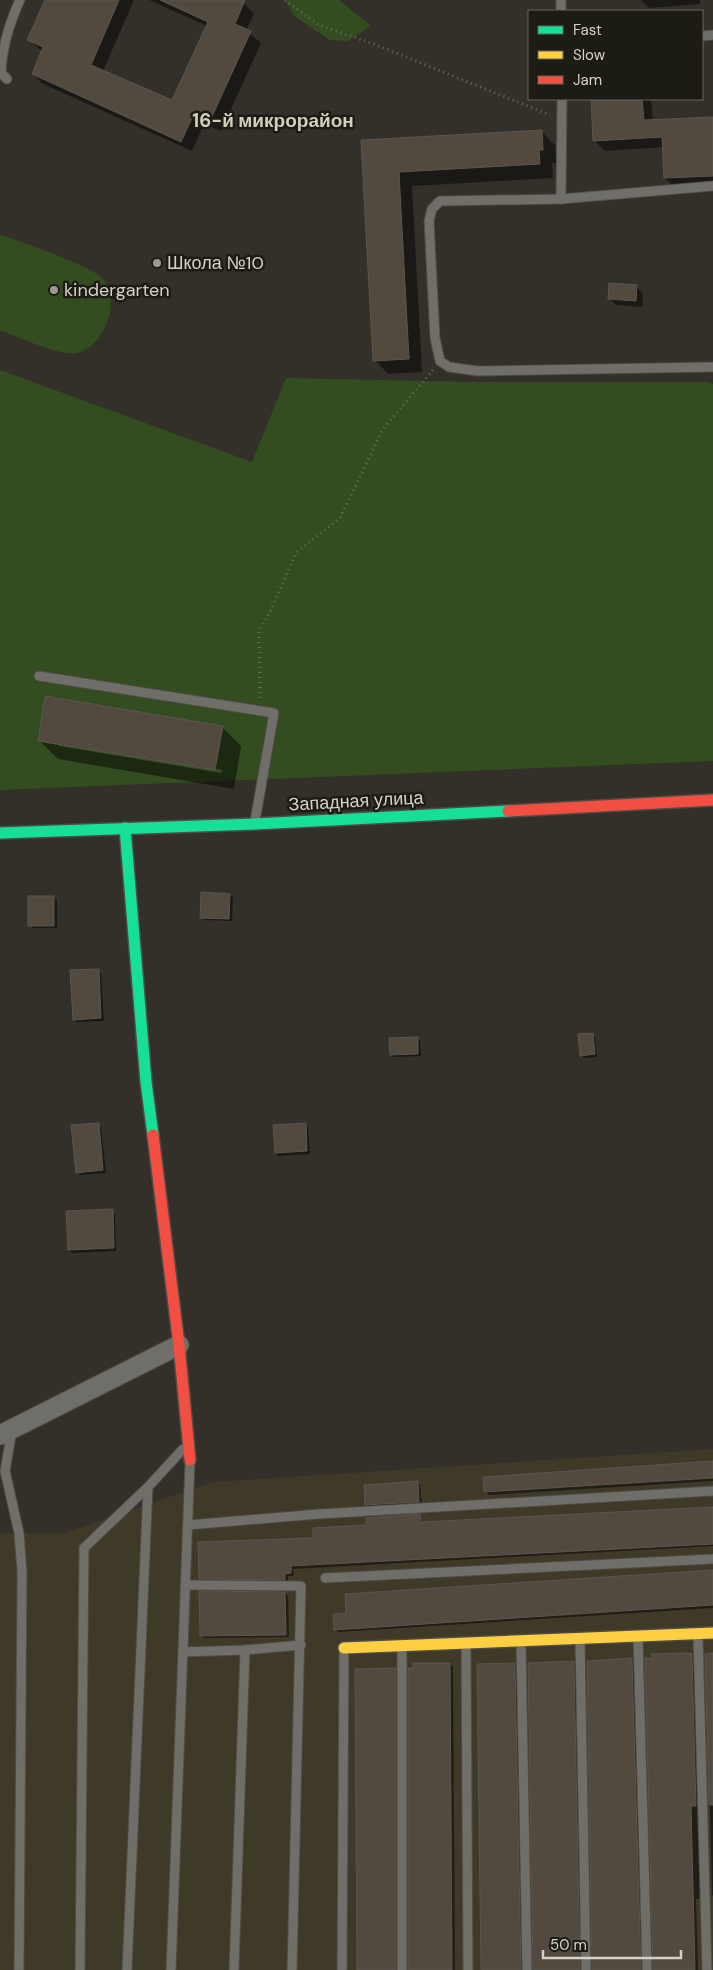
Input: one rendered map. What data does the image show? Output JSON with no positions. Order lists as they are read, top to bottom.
{
  "streets": {
    "street": ["Западная улица"]
  },
  "districts": ["16-й микрорайон"],
  "places": ["Школа №10", "kindergarten"],
  "legend": ["Fast", "Slow", "Jam"],
  "scale_bar": "50 m"
}
